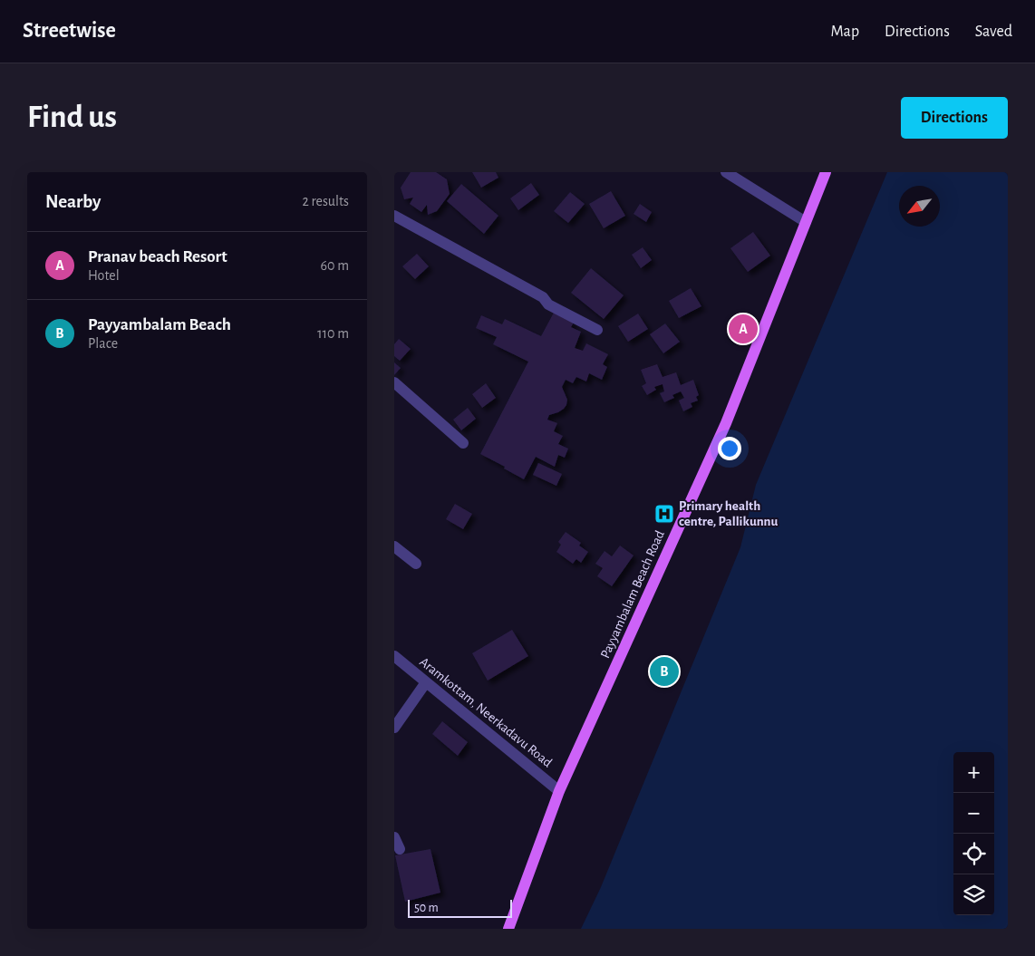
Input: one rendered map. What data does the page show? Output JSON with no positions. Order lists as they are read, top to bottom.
{
  "streets": {
    "main road": ["Payyambalam Beach Road"],
    "street": ["Aramkottam, Neerkadavu Road"]
  },
  "crossings": [
    ["Payyambalam Beach Road", "Aramkottam, Neerkadavu Road"]
  ],
  "places": {
    "hospital": ["Primary health centre, Pallikunnu"]
  },
  "scale_bar": "50 m",
  "north": "bottom left",
  "page": {
    "header": "Streetwise",
    "nav": ["Map", "Directions", "Saved"],
    "buttons": "Directions",
    "title": "Find us",
    "heading": ["Nearby", "2 results"],
    "list": [
      {
        "mark": "A",
        "name": "Pranav beach Resort",
        "note": "Hotel",
        "value": "60 m"
      },
      {
        "mark": "B",
        "name": "Payyambalam Beach",
        "note": "Place",
        "value": "110 m"
      }
    ],
    "pins": ["A", "B"],
    "map_buttons": ["+", "−"],
    "scale": "50 m"
  }
}
